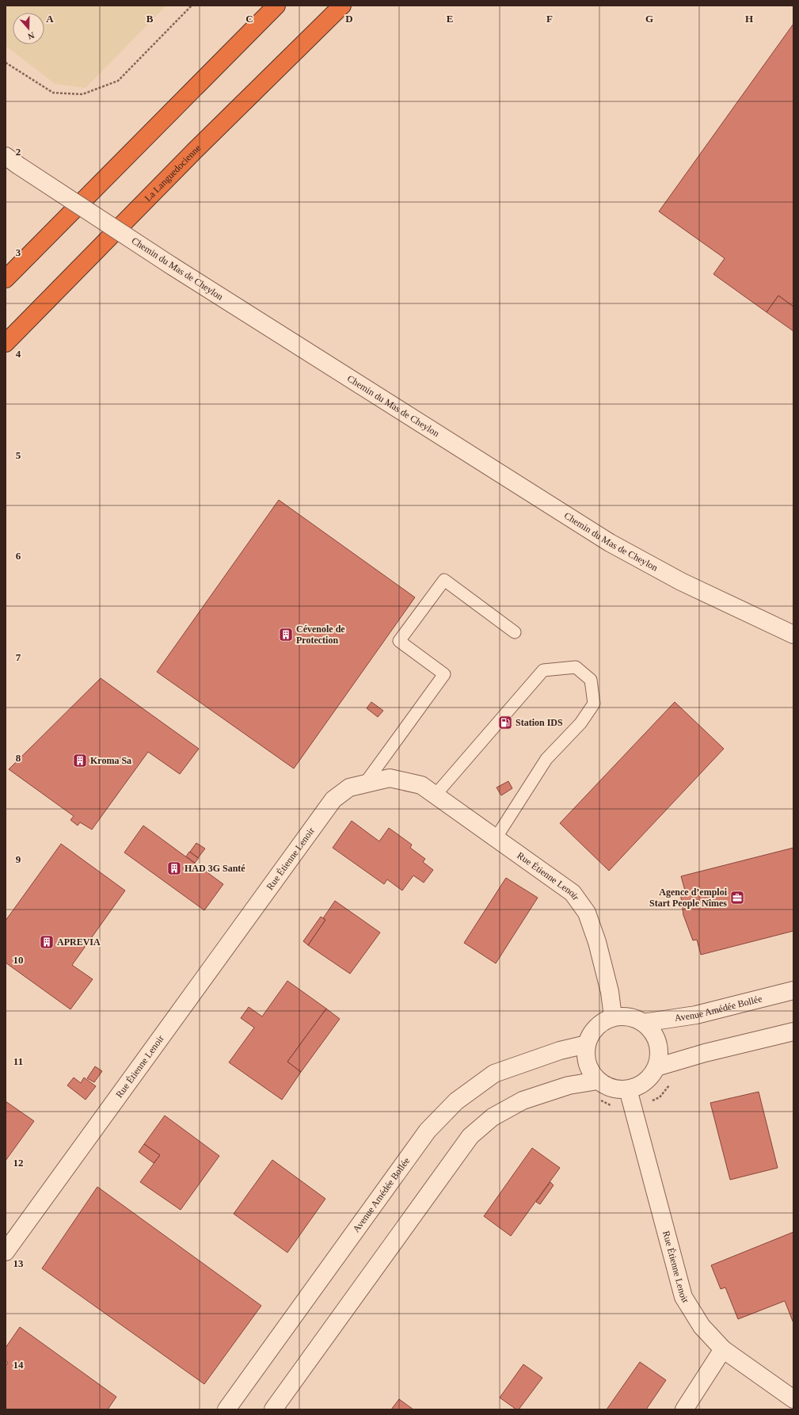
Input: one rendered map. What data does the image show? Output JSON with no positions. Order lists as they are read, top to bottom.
{
  "streets": {
    "highway": ["La Languedocienne"],
    "street": ["Chemin du Mas de Cheylon", "Rue Étienne Lenoir", "Avenue Amédée Bollée"]
  },
  "crossings": [
    ["Rue Étienne Lenoir", "Avenue Amédée Bollée"]
  ],
  "places": {
    "building": [
      "Cévenole de Protection",
      "Kroma Sa",
      "HAD 3G Santé",
      "APREVIA"
    ],
    "fuel station": ["Station IDS"],
    "office": ["Agence d’emploi Start People Nîmes"]
  },
  "north": "bottom",
  "grid": {
    "columns": [
      "A",
      "B",
      "C",
      "D",
      "E",
      "F",
      "G",
      "H"
    ],
    "rows": [
      "2",
      "3",
      "4",
      "5",
      "6",
      "7",
      "8",
      "9",
      "10",
      "11",
      "12",
      "13",
      "14"
    ]
  }
}
